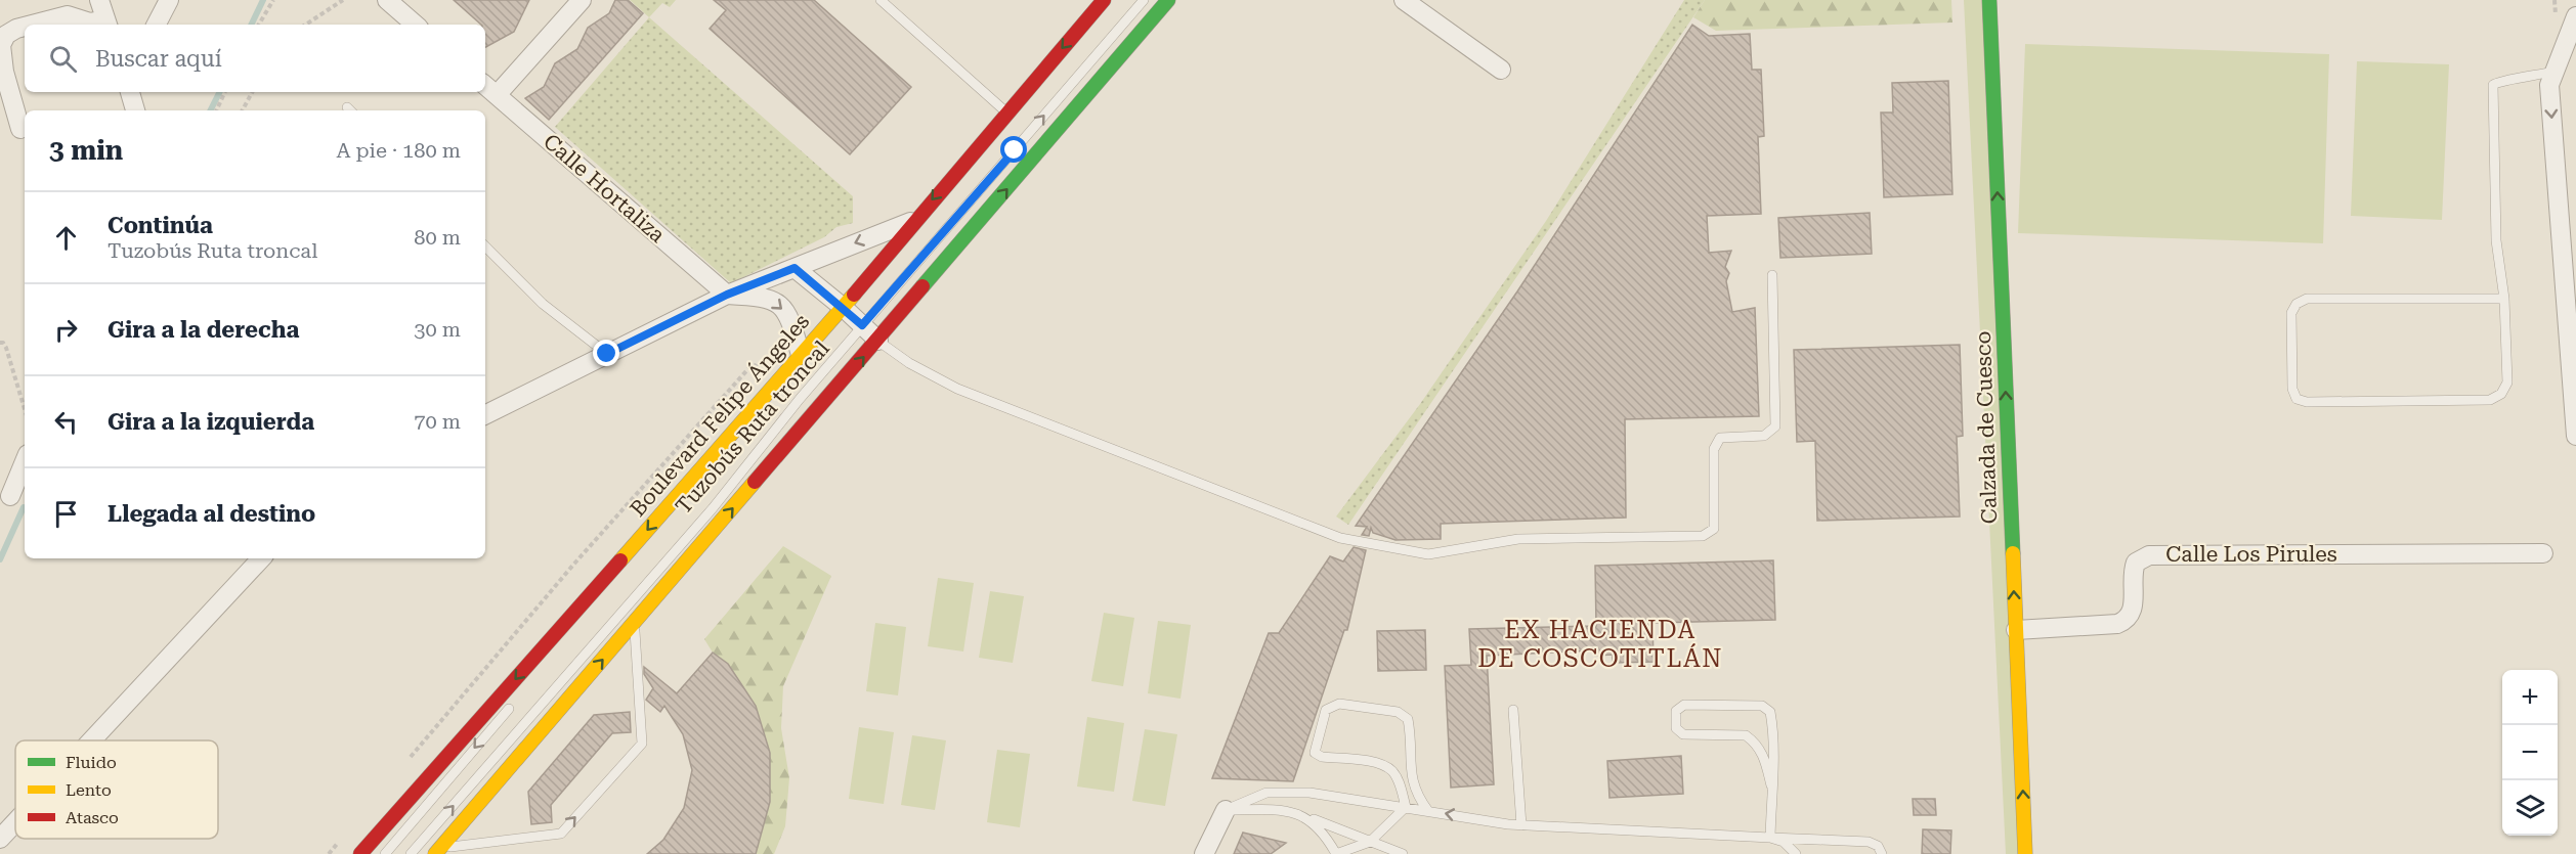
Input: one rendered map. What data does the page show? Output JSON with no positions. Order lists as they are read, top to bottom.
{
  "streets": {
    "main road": ["Boulevard Felipe Ángeles", "Calzada de Cuesco"],
    "street": ["Calle Hortaliza", "Calle Los Pirules"],
    "lane": ["Tuzobús Ruta troncal"]
  },
  "crossings": [
    ["Boulevard Felipe Ángeles", "Tuzobús Ruta troncal"],
    ["Calzada de Cuesco", "Calle Los Pirules"]
  ],
  "one_way": ["Calzada de Cuesco"],
  "districts": ["EX HACIENDA DE COSCOTITLÁN"],
  "legend": ["Fluido", "Lento", "Atasco"],
  "page": {
    "search": "Buscar aquí",
    "heading": ["3 min", "A pie · 180 m"],
    "list": [
      ["Continúa", "Tuzobús Ruta troncal", "80 m"],
      ["Gira a la derecha", "30 m"],
      ["Gira a la izquierda", "70 m"],
      "Llegada al destino"
    ],
    "map_buttons": ["+", "−"]
  }
}
